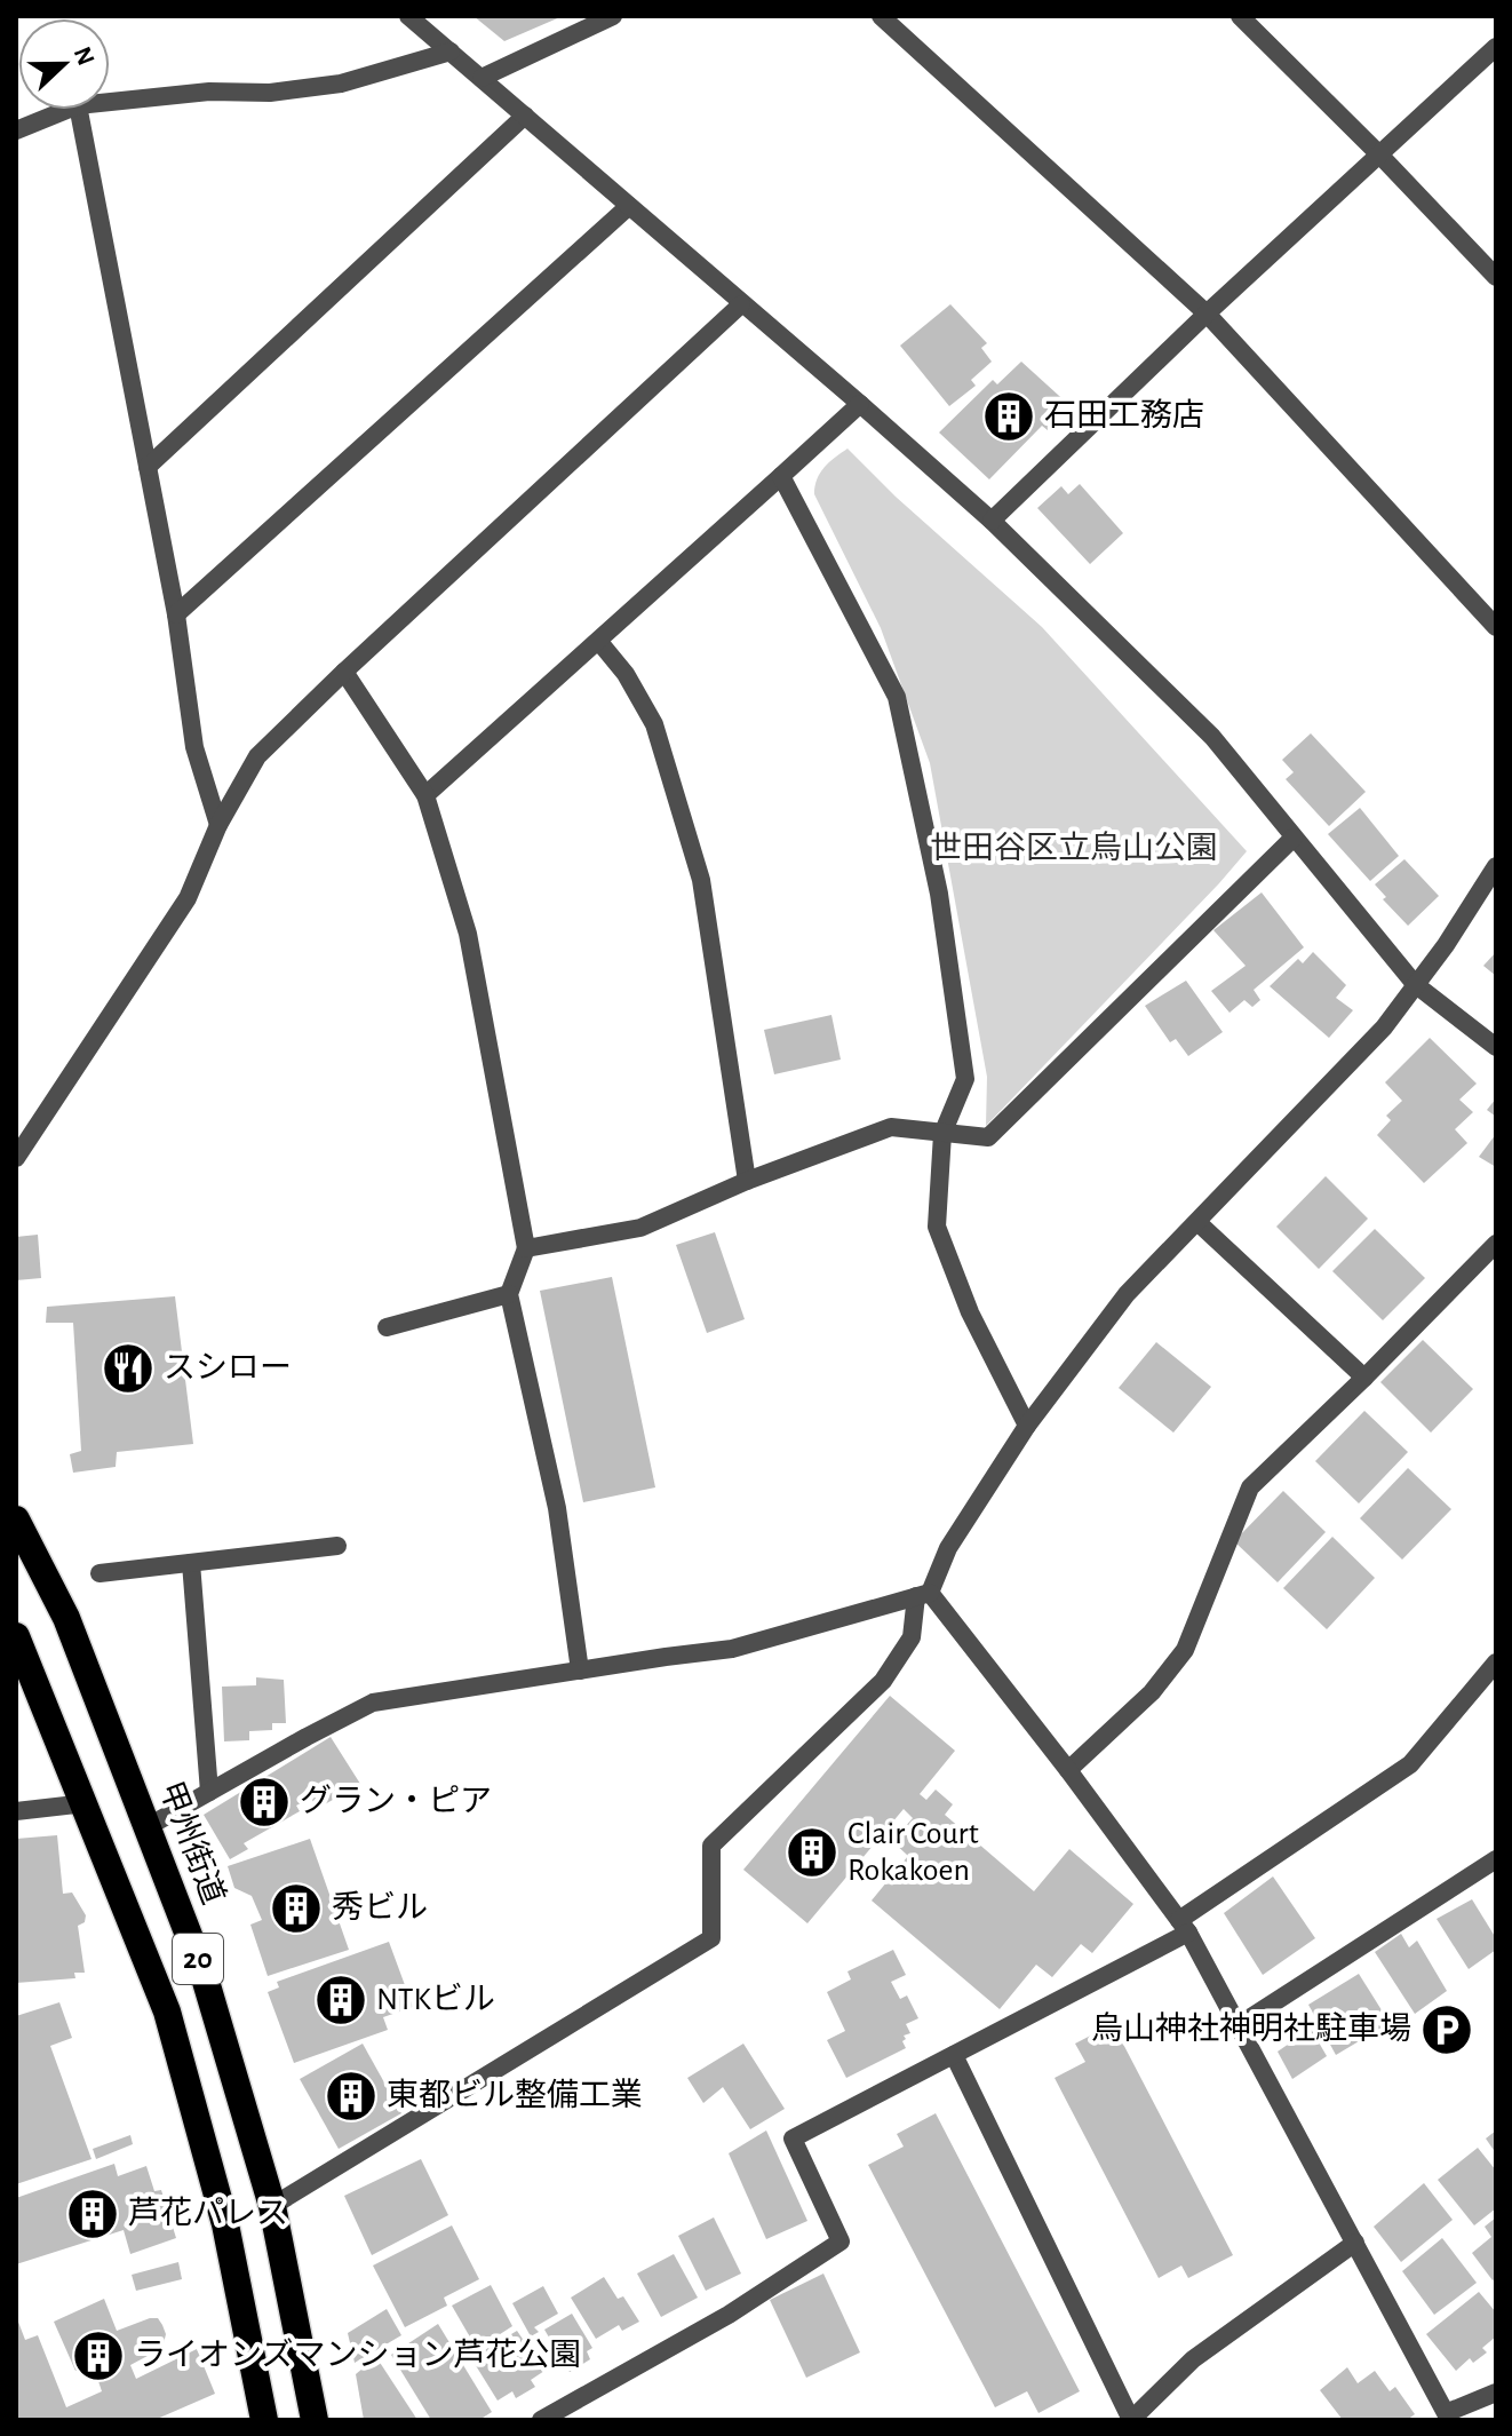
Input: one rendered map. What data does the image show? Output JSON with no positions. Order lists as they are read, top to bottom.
{
  "streets": {
    "highway": ["甲州街道", "20"]
  },
  "parks": ["世田谷区立烏山公園"],
  "places": {
    "building": [
      "石田工務店",
      "グラン・ピア",
      "Clair Court Rokakoen",
      "秀ビル",
      "NTKビル",
      "東都ビル整備工業",
      "芦花パレス",
      "ライオンズマンション芦花公園"
    ],
    "restaurant": ["スシロー"],
    "parking": ["烏山神社神明社駐車場"]
  },
  "north": "right"
}
